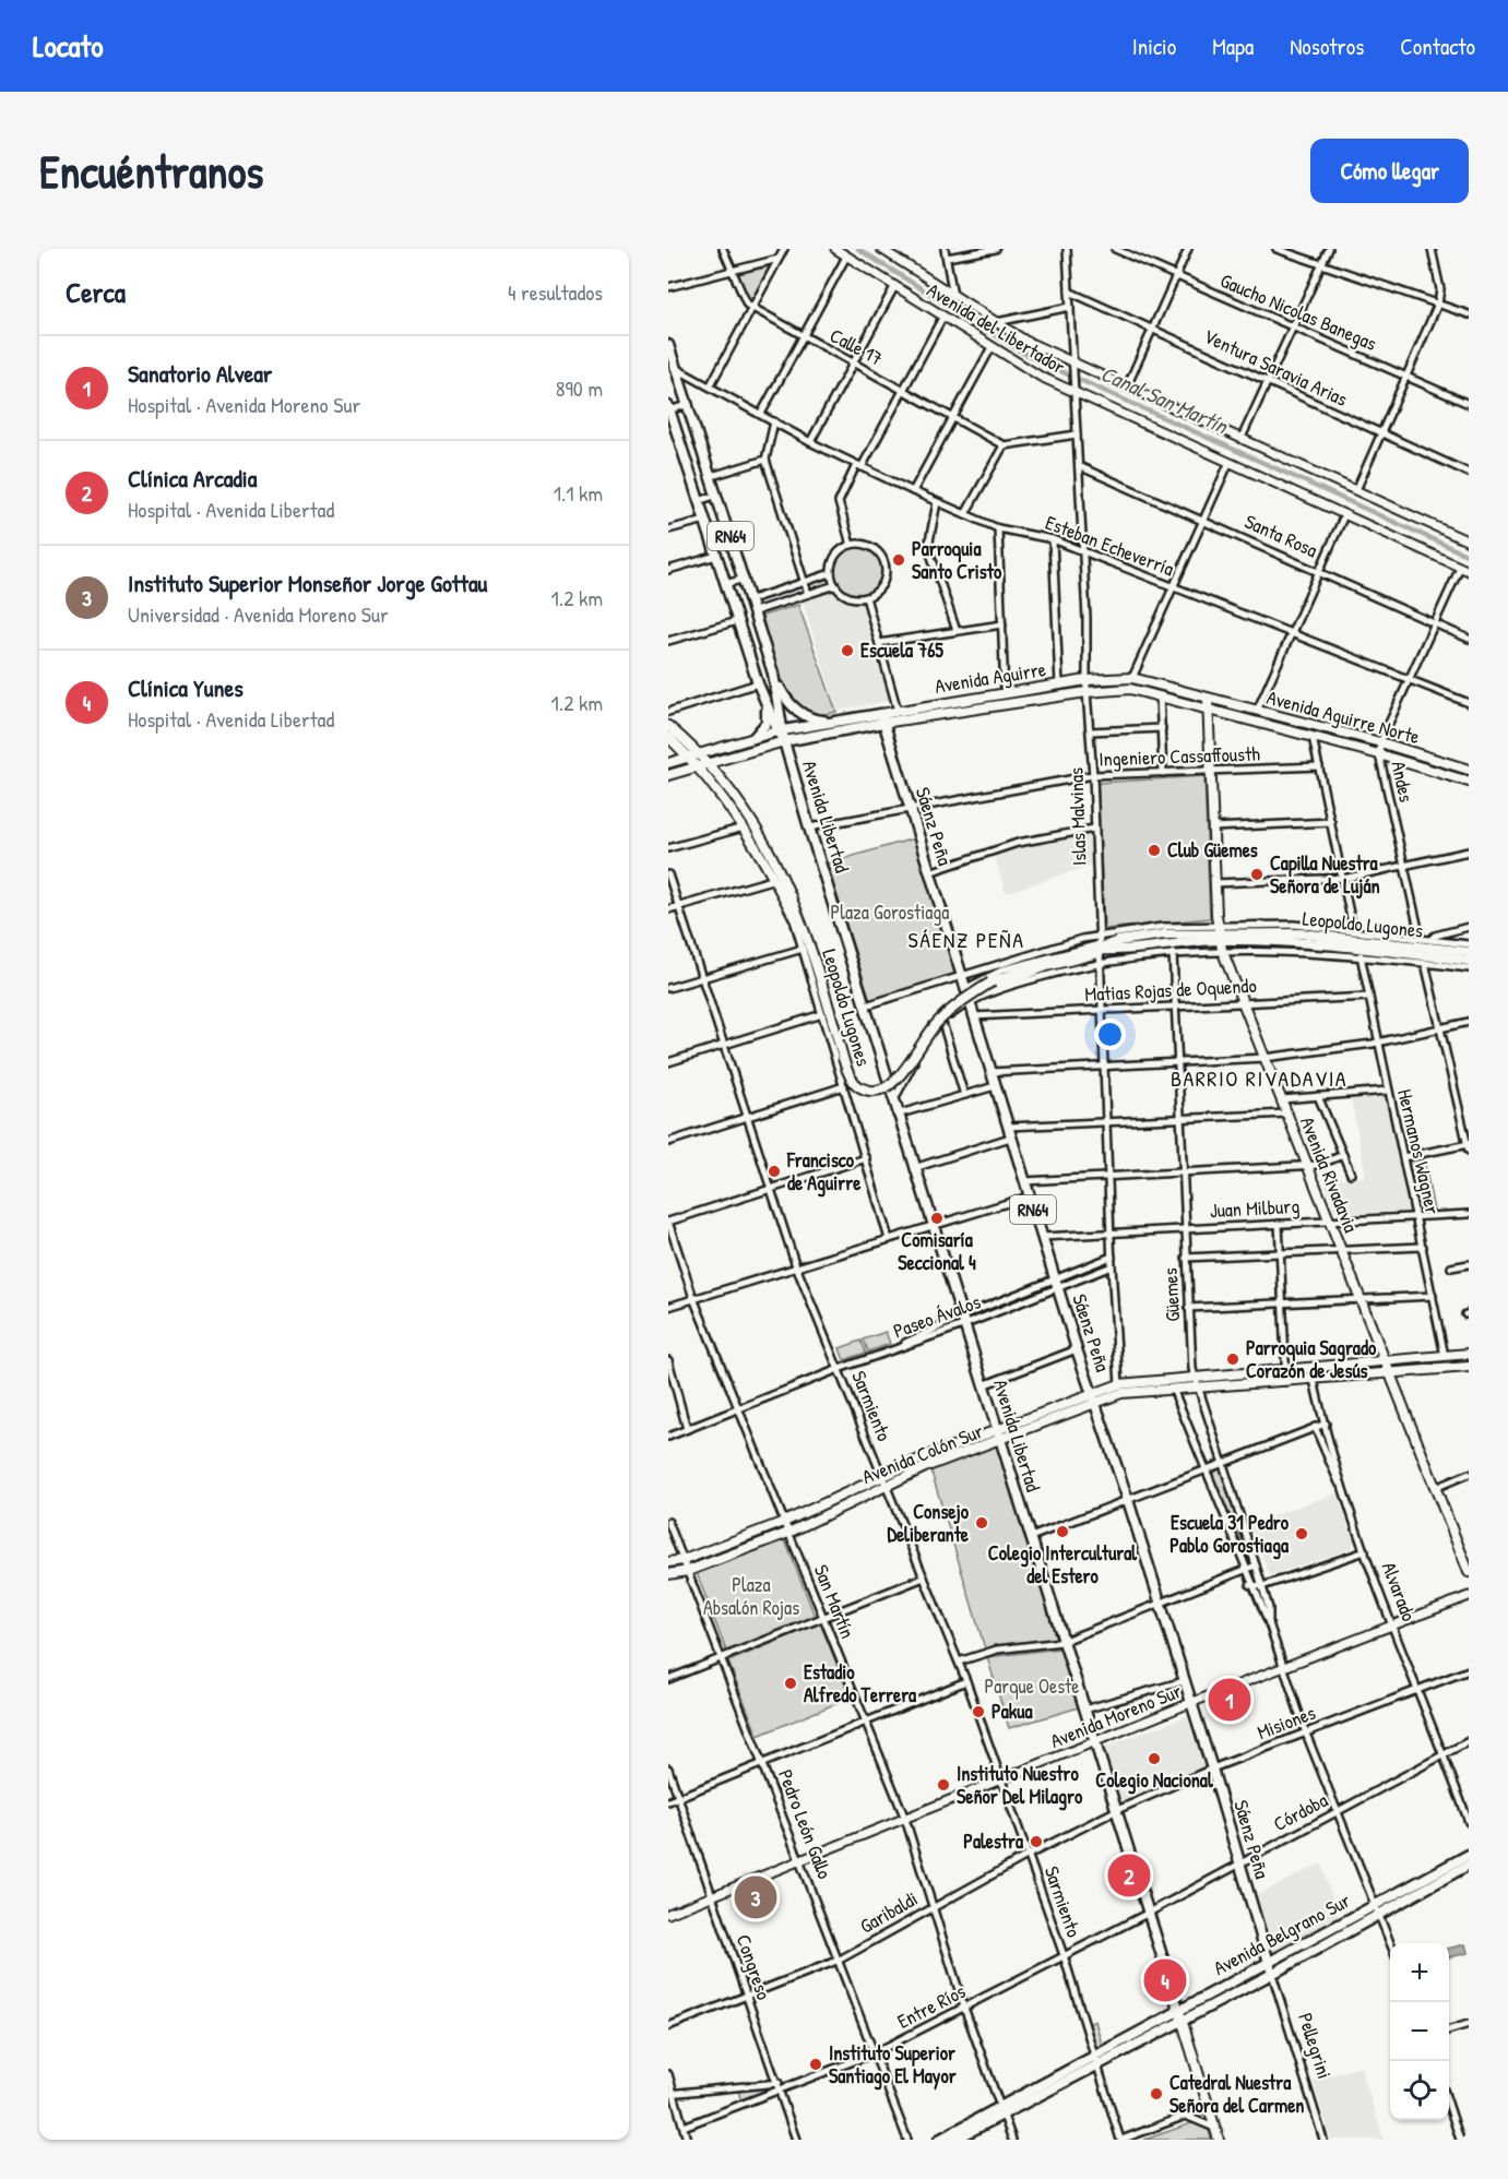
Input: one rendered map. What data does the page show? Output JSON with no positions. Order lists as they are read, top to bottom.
{
  "streets": {
    "main road": [
      "RN64",
      "Avenida Aguirre",
      "Avenida Aguirre Norte",
      "Avenida Libertad",
      "Sáenz Peña",
      "Leopoldo Lugones",
      "Avenida Rivadavia",
      "Avenida Colón Sur",
      "Avenida Belgrano Sur",
      "Pellegrini"
    ],
    "street": [
      "Gaucho Nicolas Banegas",
      "Avenida del Libertador",
      "Calle 17",
      "Ventura Saravia Arias",
      "Santa Rosa",
      "Esteban Echeverría",
      "Ingeniero Cassaffousth",
      "Andes",
      "Islas Malvinas",
      "Matias Rojas de Oquendo",
      "Hermanos Wagner",
      "Juan Milburg",
      "Güemes",
      "Paseo Ávalos",
      "Sarmiento",
      "Alvarado",
      "San Martín",
      "Avenida Moreno Sur",
      "Misiones",
      "Córdoba",
      "Pedro León Gallo",
      "Garibaldi",
      "Congreso",
      "Entre Ríos"
    ]
  },
  "crossings": [
    ["Avenida del Libertador", "Andes"],
    ["Avenida del Libertador", "Islas Malvinas"],
    ["Ventura Saravia Arias", "Islas Malvinas"],
    ["Santa Rosa", "Andes"],
    ["Santa Rosa", "Islas Malvinas"],
    ["Esteban Echeverría", "Andes"],
    ["Esteban Echeverría", "Avenida Libertad"],
    ["Esteban Echeverría", "Islas Malvinas"],
    ["Avenida Aguirre", "Avenida Aguirre Norte"],
    ["Avenida Aguirre", "Avenida Libertad"],
    ["Avenida Aguirre", "Islas Malvinas"],
    ["Avenida Aguirre", "Sáenz Peña"],
    ["Avenida Aguirre", "Avenida Rivadavia"],
    ["Avenida Aguirre Norte", "Andes"],
    ["Avenida Aguirre Norte", "Avenida Rivadavia"],
    ["Ingeniero Cassaffousth", "Avenida Libertad"],
    ["Ingeniero Cassaffousth", "Islas Malvinas"],
    ["Ingeniero Cassaffousth", "Sáenz Peña"],
    ["Ingeniero Cassaffousth", "Avenida Rivadavia"],
    ["Avenida Libertad", "Paseo Ávalos"],
    ["Avenida Libertad", "Avenida Colón Sur"],
    ["Avenida Libertad", "Avenida Moreno Sur"],
    ["Avenida Libertad", "Misiones"],
    ["Avenida Libertad", "Córdoba"],
    ["Avenida Libertad", "Garibaldi"],
    ["Avenida Libertad", "Avenida Belgrano Sur"],
    ["Avenida Libertad", "Entre Ríos"],
    ["Islas Malvinas", "Leopoldo Lugones"],
    ["Islas Malvinas", "Matias Rojas de Oquendo"],
    ["Islas Malvinas", "Juan Milburg"],
    ["Islas Malvinas", "Paseo Ávalos"],
    ["Islas Malvinas", "Avenida Colón Sur"],
    ["Sáenz Peña", "Matias Rojas de Oquendo"],
    ["Sáenz Peña", "Juan Milburg"],
    ["Sáenz Peña", "Paseo Ávalos"],
    ["Sáenz Peña", "Avenida Colón Sur"],
    ["Sáenz Peña", "Avenida Moreno Sur"],
    ["Sáenz Peña", "Misiones"],
    ["Sáenz Peña", "Córdoba"],
    ["Sáenz Peña", "Avenida Belgrano Sur"],
    ["Sáenz Peña", "Pellegrini"],
    ["Leopoldo Lugones", "Avenida Rivadavia"],
    ["Matias Rojas de Oquendo", "Hermanos Wagner"],
    ["Matias Rojas de Oquendo", "Avenida Rivadavia"],
    ["Matias Rojas de Oquendo", "Güemes"],
    ["Hermanos Wagner", "Juan Milburg"],
    ["Hermanos Wagner", "Avenida Colón Sur"],
    ["Avenida Rivadavia", "Juan Milburg"],
    ["Avenida Rivadavia", "Avenida Colón Sur"],
    ["Juan Milburg", "Güemes"],
    ["Güemes", "Avenida Colón Sur"],
    ["Güemes", "Avenida Moreno Sur"],
    ["Güemes", "Misiones"],
    ["Güemes", "Córdoba"],
    ["Güemes", "Avenida Belgrano Sur"],
    ["Paseo Ávalos", "Sarmiento"],
    ["Paseo Ávalos", "San Martín"],
    ["Sarmiento", "Avenida Colón Sur"],
    ["Sarmiento", "Avenida Moreno Sur"],
    ["Sarmiento", "Garibaldi"],
    ["Sarmiento", "Avenida Belgrano Sur"],
    ["Sarmiento", "Entre Ríos"],
    ["Avenida Colón Sur", "Alvarado"],
    ["Avenida Colón Sur", "San Martín"],
    ["Avenida Colón Sur", "Pedro León Gallo"],
    ["Alvarado", "Avenida Moreno Sur"],
    ["Alvarado", "Misiones"],
    ["Alvarado", "Córdoba"],
    ["San Martín", "Avenida Moreno Sur"],
    ["San Martín", "Garibaldi"],
    ["San Martín", "Avenida Belgrano Sur"],
    ["San Martín", "Entre Ríos"],
    ["Avenida Moreno Sur", "Pedro León Gallo"],
    ["Avenida Moreno Sur", "Congreso"],
    ["Misiones", "Garibaldi"],
    ["Córdoba", "Entre Ríos"],
    ["Pedro León Gallo", "Garibaldi"],
    ["Pedro León Gallo", "Entre Ríos"],
    ["Garibaldi", "Congreso"],
    ["Avenida Belgrano Sur", "Pellegrini"],
    ["Congreso", "Entre Ríos"]
  ],
  "districts": ["SÁENZ PEÑA", "BARRIO RIVADAVIA"],
  "water": ["Canal San Martín"],
  "parks": ["Plaza Gorostiaga", "Plaza Absalón Rojas", "Parque Oeste"],
  "places": [
    "Parroquia Santo Cristo",
    "Escuela 765",
    "Club Güemes",
    "Capilla Nuestra Señora de Luján",
    "Francisco de Aguirre",
    "Comisaría Seccional 4",
    "Parroquia Sagrado Corazón de Jesús",
    "Consejo Deliberante",
    "Colegio Intercultural del Estero",
    "Escuela 31 Pedro Pablo Gorostiaga",
    "Estadio Alfredo Terrera",
    "Pakua",
    "Colegio Nacional",
    "Instituto Nuestro Señor Del Milagro",
    "Palestra",
    "Instituto Superior Santiago El Mayor",
    "Catedral Nuestra Señora del Carmen"
  ],
  "page": {
    "header": "Locato",
    "nav": [
      "Inicio",
      "Mapa",
      "Nosotros",
      "Contacto"
    ],
    "buttons": "Cómo llegar",
    "title": "Encuéntranos",
    "heading": ["Cerca", "4 resultados"],
    "list": [
      {
        "mark": "1",
        "name": "Sanatorio Alvear",
        "note": "Hospital · Avenida Moreno Sur",
        "value": "890 m"
      },
      {
        "mark": "2",
        "name": "Clínica Arcadia",
        "note": "Hospital · Avenida Libertad",
        "value": "1.1 km"
      },
      {
        "mark": "3",
        "name": "Instituto Superior Monseñor Jorge Gottau",
        "note": "Universidad · Avenida Moreno Sur",
        "value": "1.2 km"
      },
      {
        "mark": "4",
        "name": "Clínica Yunes",
        "note": "Hospital · Avenida Libertad",
        "value": "1.2 km"
      }
    ],
    "pins": [
      "1",
      "2",
      "3",
      "4"
    ],
    "map_buttons": ["+", "−"]
  }
}
